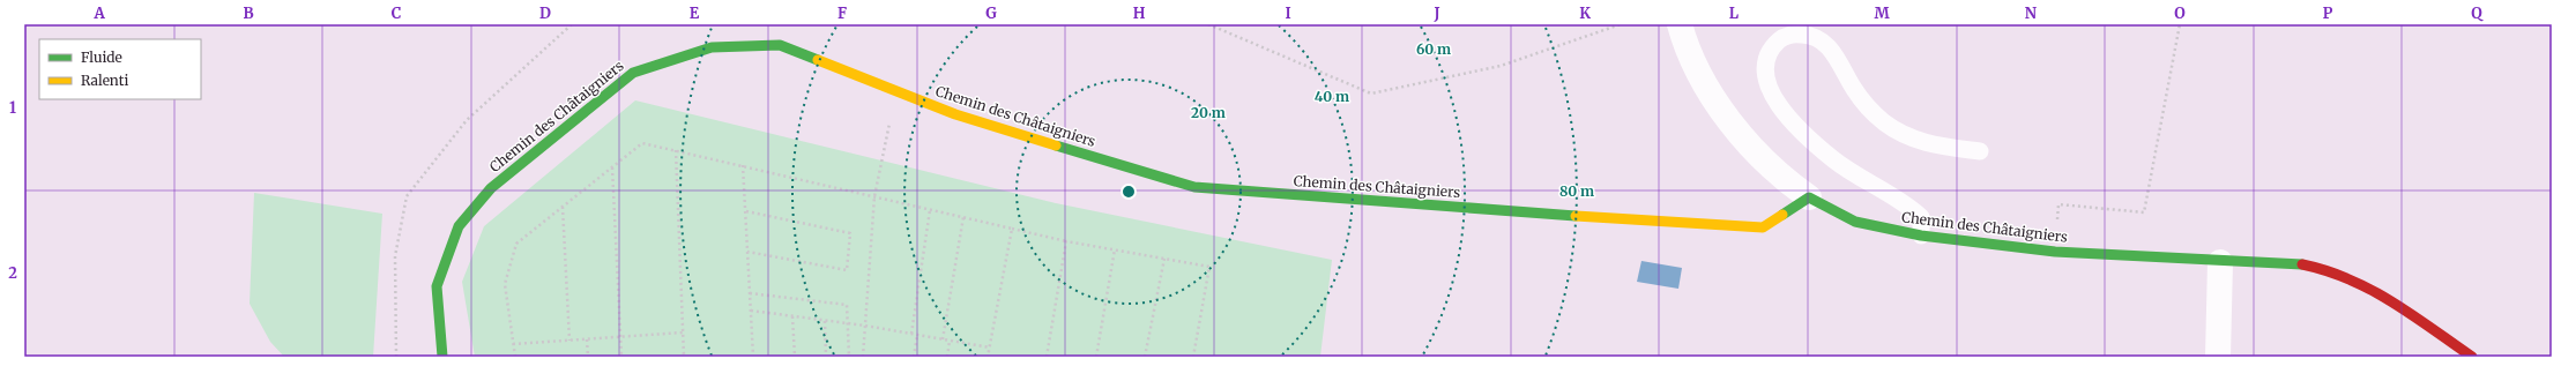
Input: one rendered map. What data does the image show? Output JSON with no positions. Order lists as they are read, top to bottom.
{
  "streets": {
    "street": ["Chemin des Châtaigniers"]
  },
  "legend": ["Fluide", "Ralenti"],
  "grid": {
    "columns": [
      "A",
      "B",
      "C",
      "D",
      "E",
      "F",
      "G",
      "H",
      "I",
      "J",
      "K",
      "L",
      "M",
      "N",
      "O",
      "P",
      "Q"
    ],
    "rows": ["1", "2"]
  },
  "rings": [
    "60 m",
    "40 m",
    "20 m",
    "80 m"
  ]
}
